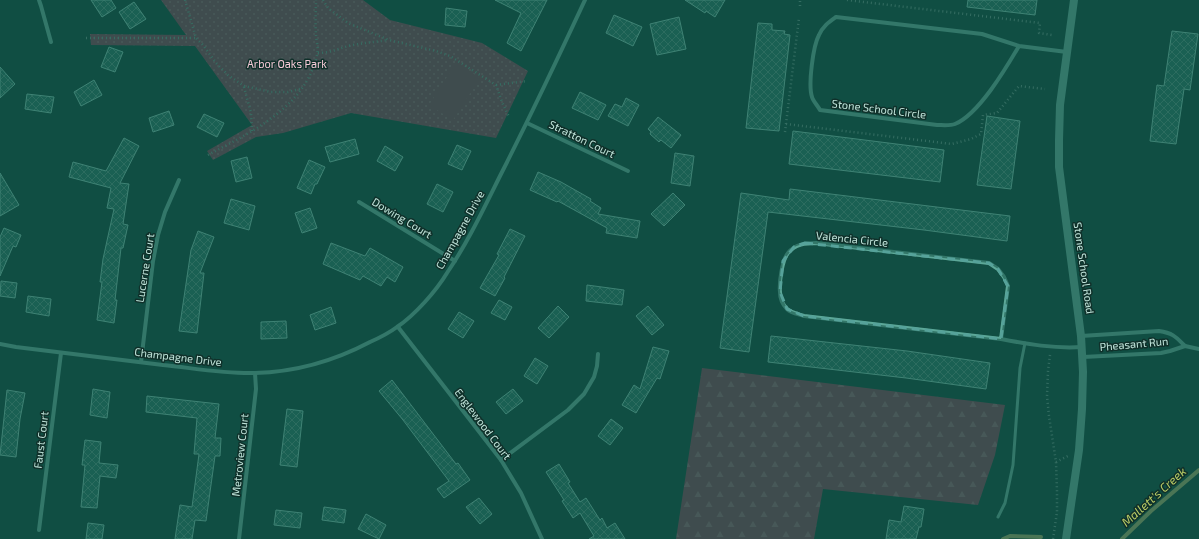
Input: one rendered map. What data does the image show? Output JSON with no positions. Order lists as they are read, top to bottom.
{
  "streets": {
    "main road": ["Stone School Road"],
    "street": [
      "Stone School Circle",
      "Stratton Court",
      "Dowing Court",
      "Champagne Drive",
      "Valencia Circle",
      "Lucerne Court",
      "Pheasant Run",
      "Englewood Court",
      "Faust Court",
      "Metroview Court"
    ]
  },
  "crossings": [
    ["Stone School Circle", "Stone School Road"],
    ["Stratton Court", "Champagne Drive"],
    ["Dowing Court", "Champagne Drive"],
    ["Champagne Drive", "Lucerne Court"],
    ["Champagne Drive", "Englewood Court"],
    ["Champagne Drive", "Faust Court"],
    ["Champagne Drive", "Metroview Court"],
    ["Valencia Circle", "Stone School Road"],
    ["Stone School Road", "Pheasant Run"]
  ],
  "water": ["Mallett's Creek"],
  "parks": ["Arbor Oaks Park"]
}
